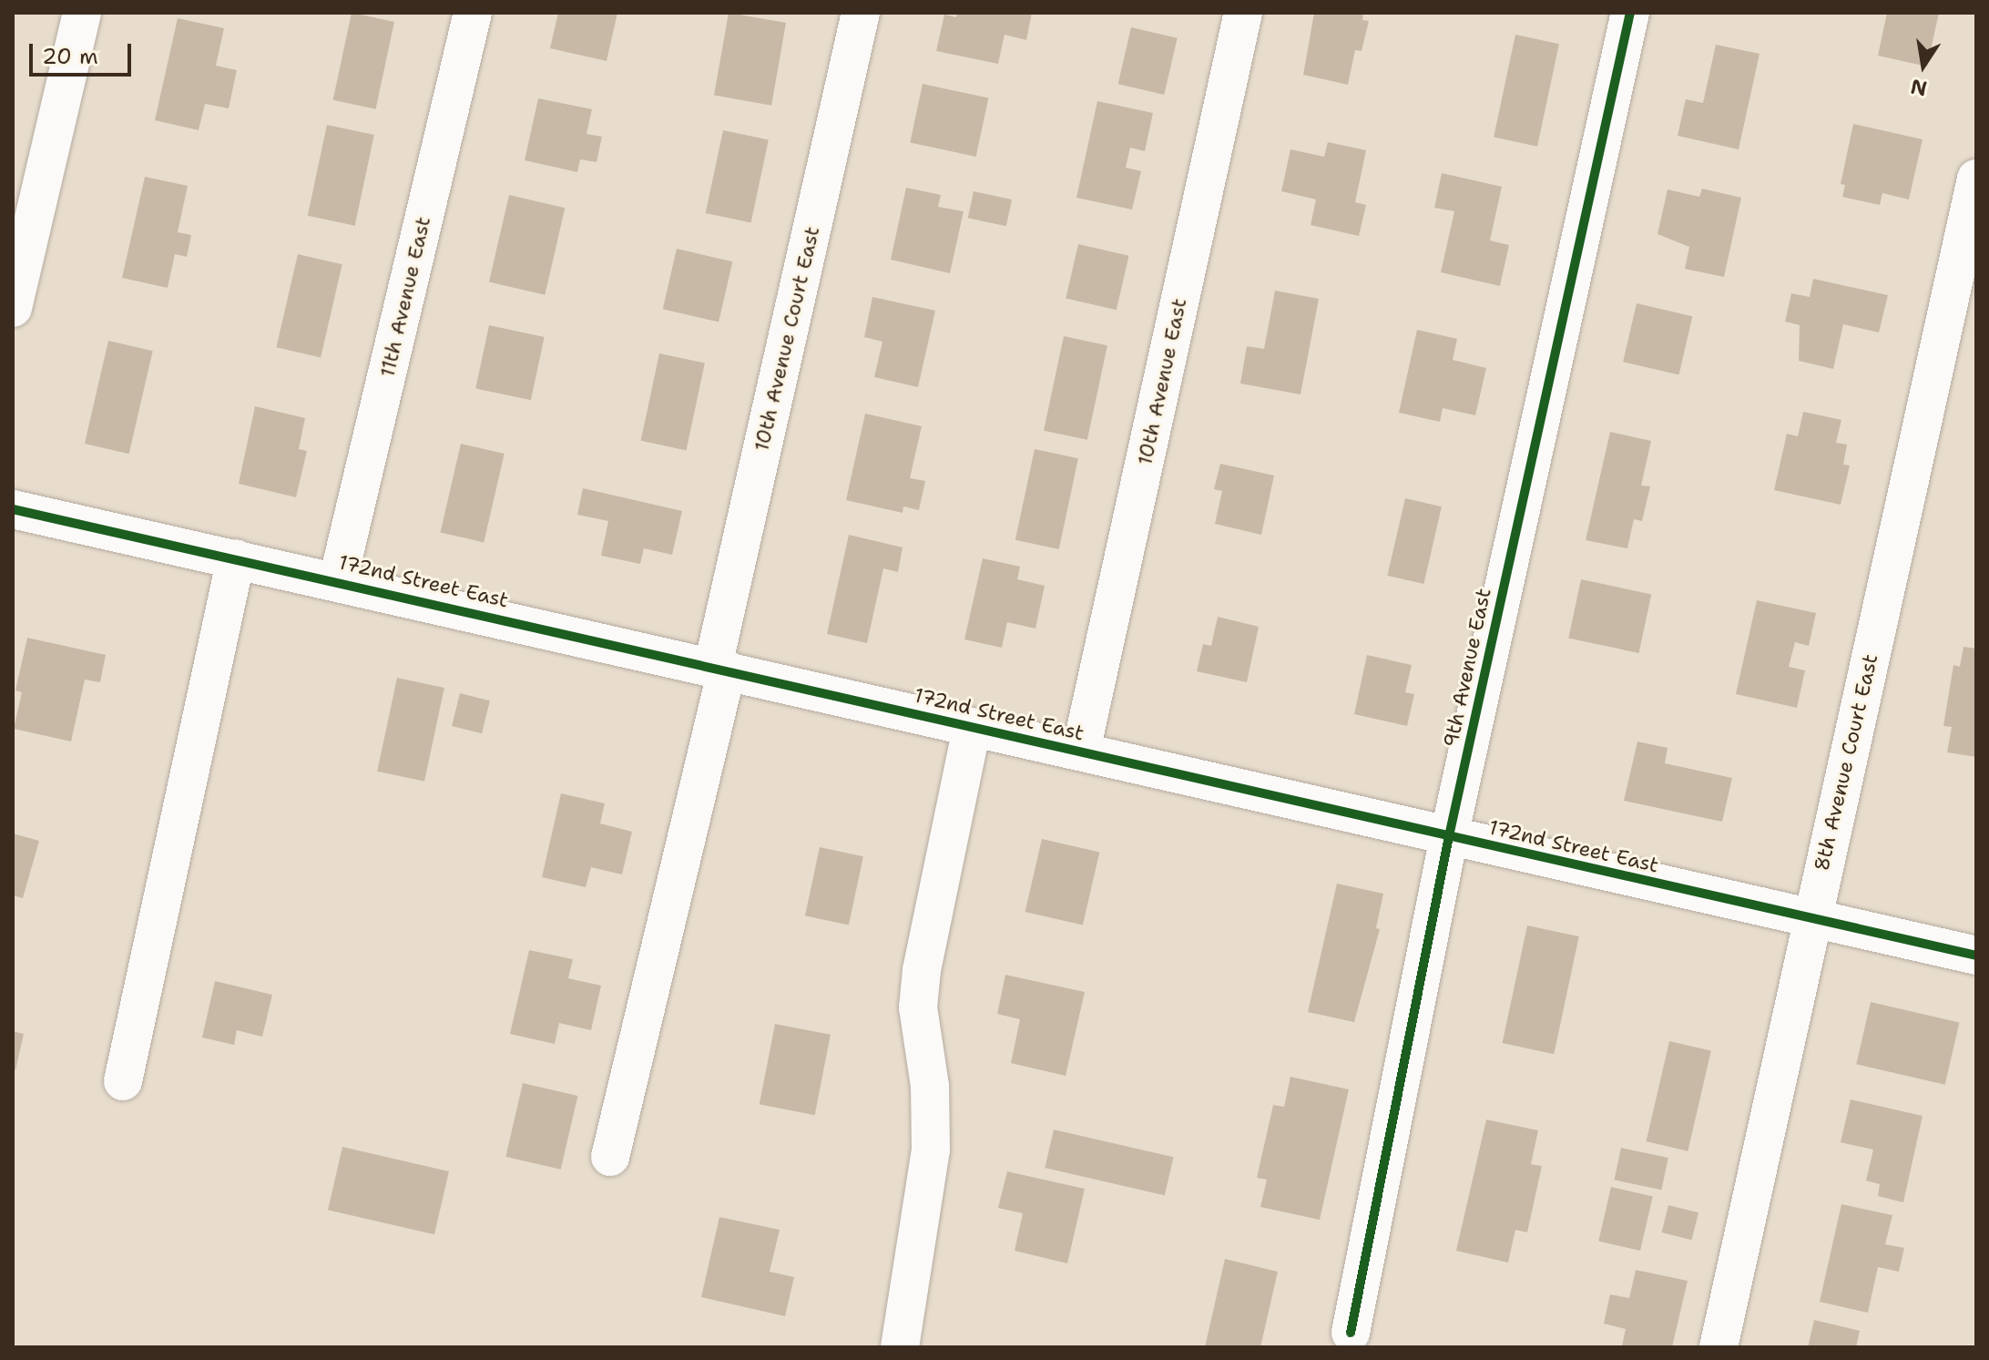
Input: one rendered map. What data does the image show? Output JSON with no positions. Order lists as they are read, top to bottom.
{
  "streets": {
    "street": [
      "11th Avenue East",
      "10th Avenue Court East",
      "10th Avenue East",
      "172nd Street East",
      "9th Avenue East",
      "8th Avenue Court East"
    ]
  },
  "crossings": [
    ["11th Avenue East", "172nd Street East"],
    ["10th Avenue Court East", "172nd Street East"],
    ["10th Avenue East", "172nd Street East"],
    ["172nd Street East", "9th Avenue East"],
    ["172nd Street East", "8th Avenue Court East"]
  ],
  "scale_bar": "20 m",
  "north": "bottom"
}
